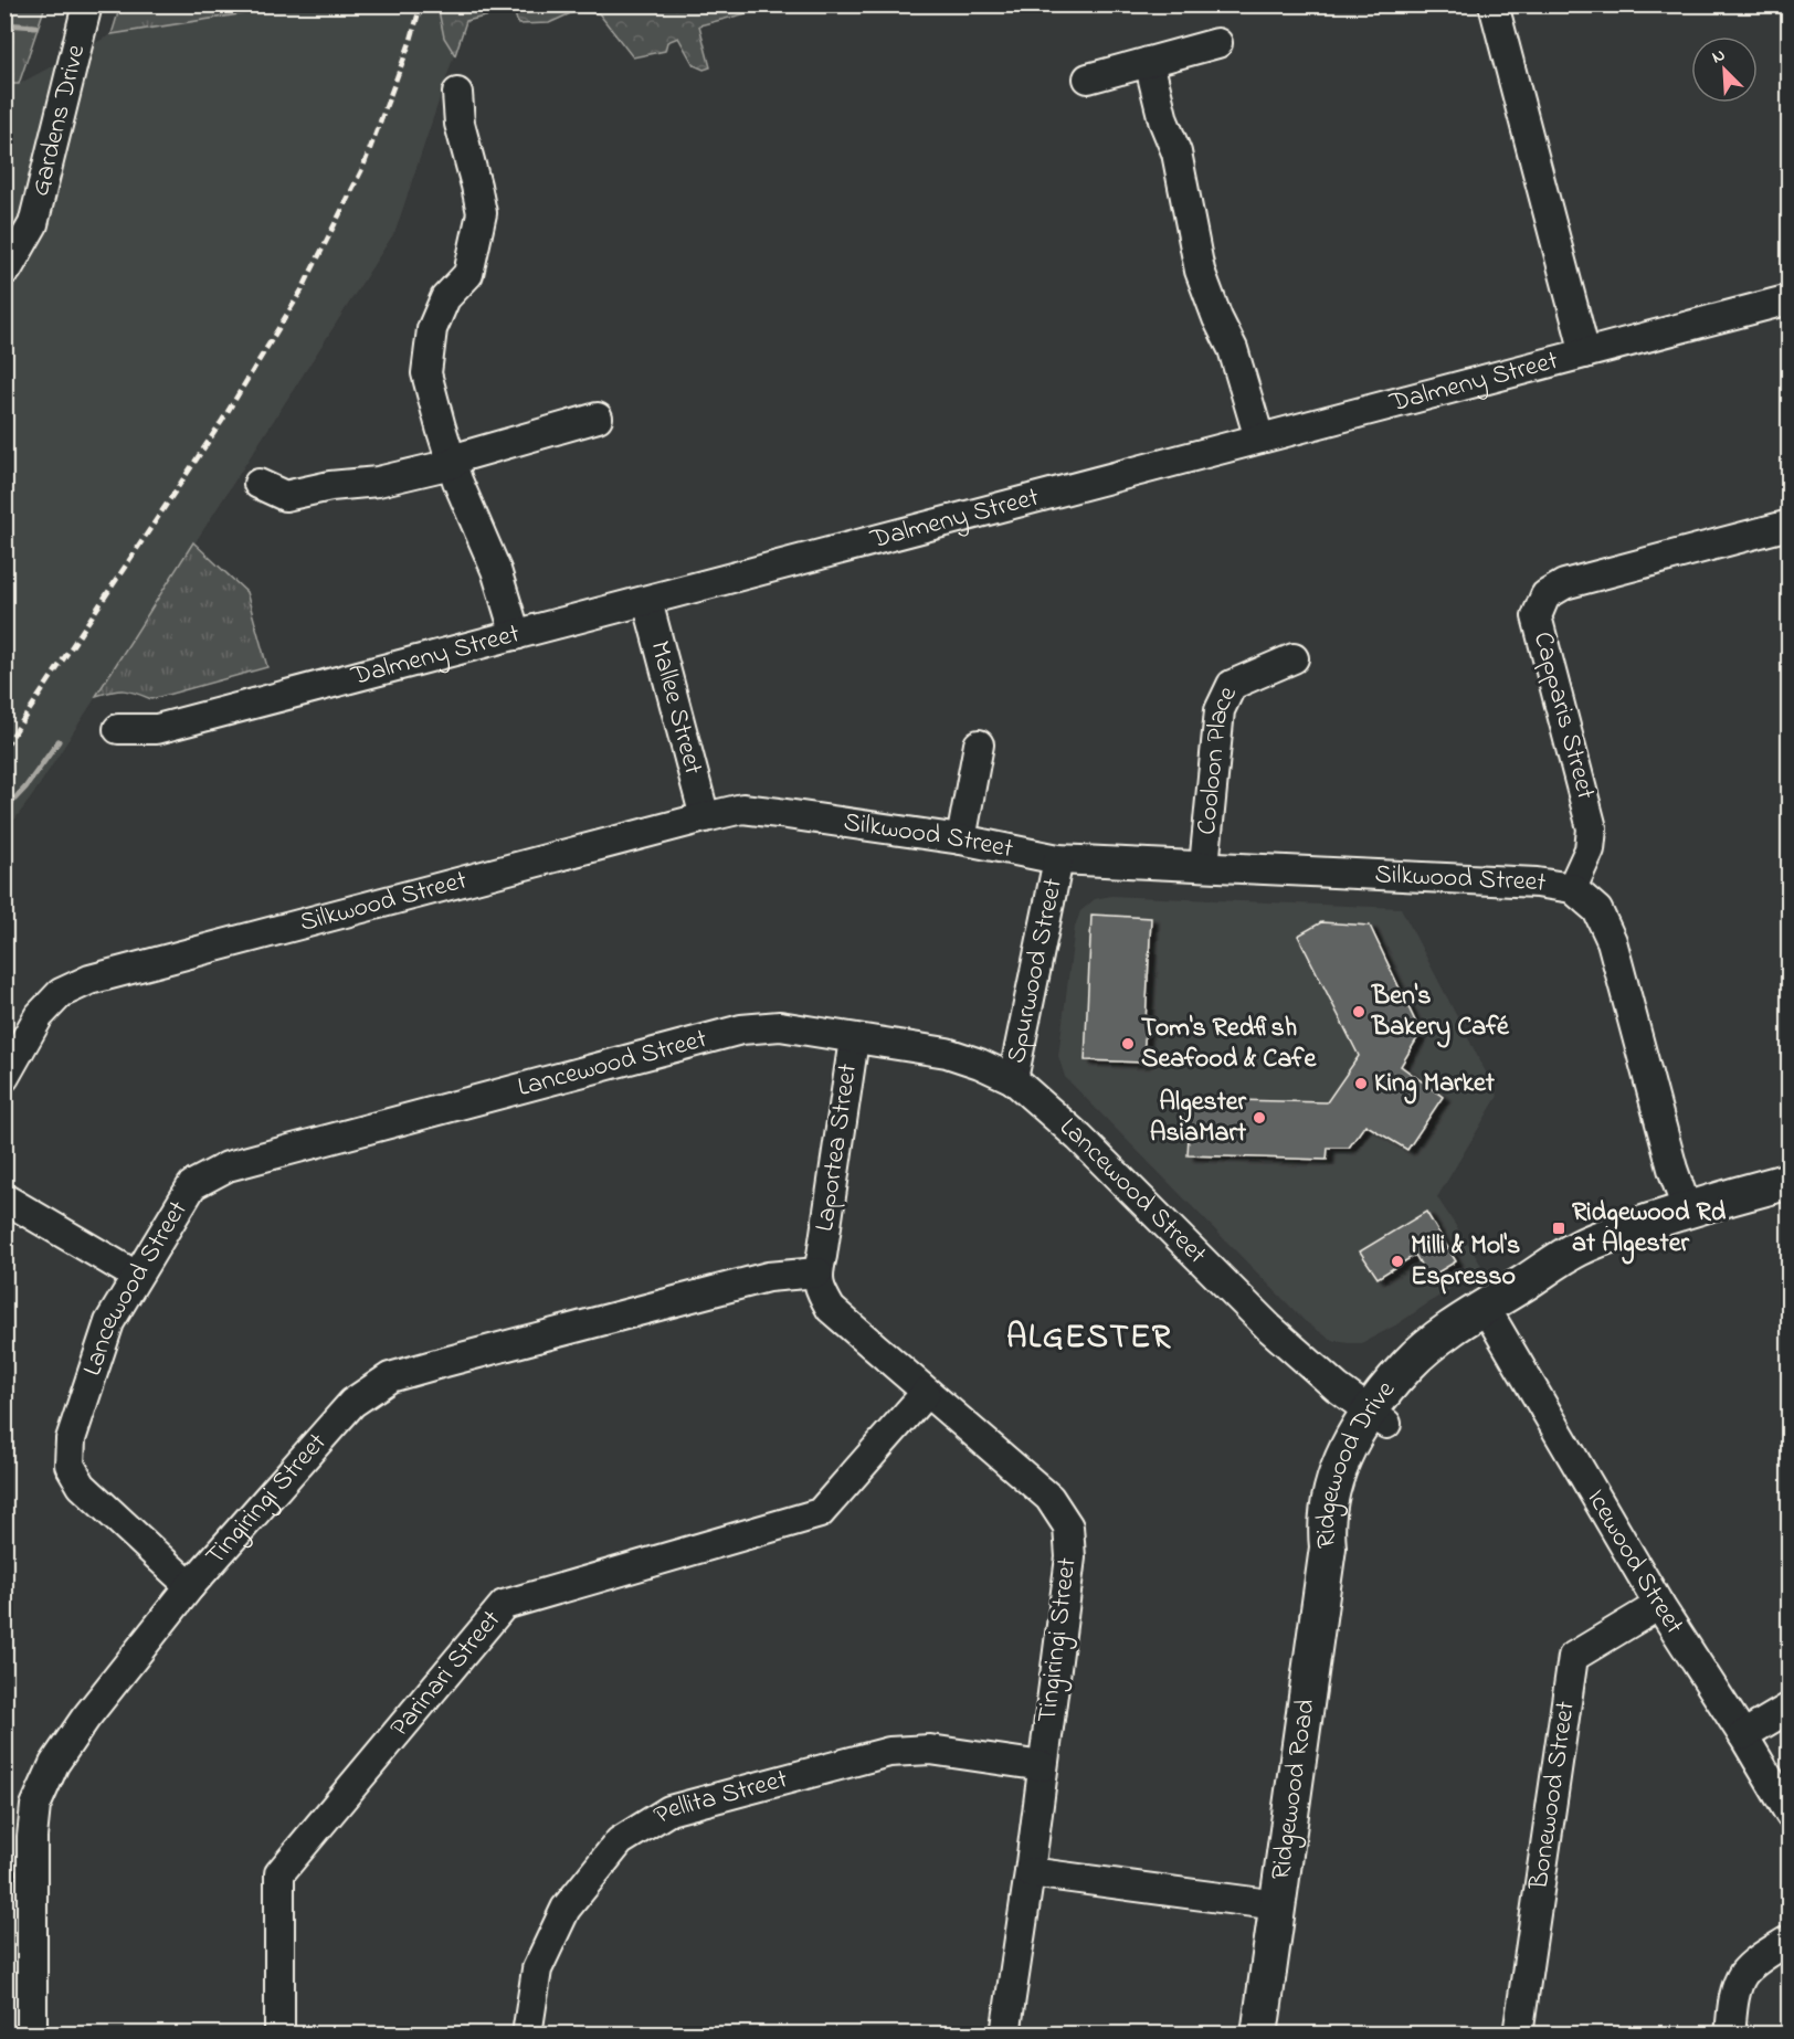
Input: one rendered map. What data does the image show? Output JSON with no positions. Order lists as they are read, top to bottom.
{
  "streets": {
    "main road": ["Ridgewood Drive", "Ridgewood Road"],
    "street": [
      "Gardens Drive",
      "Dalmeny Street",
      "Mallee Street",
      "Capparis Street",
      "Cooloon Place",
      "Silkwood Street",
      "Spurwood Street",
      "Lancewood Street",
      "Laportea Street",
      "Tingiringi Street",
      "Icewood Street",
      "Parinari Street",
      "Bonewood Street",
      "Pellita Street"
    ]
  },
  "crossings": [
    ["Dalmeny Street", "Mallee Street"],
    ["Mallee Street", "Silkwood Street"],
    ["Capparis Street", "Silkwood Street"],
    ["Cooloon Place", "Silkwood Street"],
    ["Silkwood Street", "Spurwood Street"],
    ["Silkwood Street", "Ridgewood Drive"],
    ["Spurwood Street", "Lancewood Street"],
    ["Lancewood Street", "Laportea Street"],
    ["Lancewood Street", "Ridgewood Drive"],
    ["Lancewood Street", "Tingiringi Street"],
    ["Laportea Street", "Tingiringi Street"],
    ["Ridgewood Drive", "Icewood Street"],
    ["Ridgewood Drive", "Ridgewood Road"],
    ["Tingiringi Street", "Parinari Street"],
    ["Tingiringi Street", "Pellita Street"],
    ["Icewood Street", "Bonewood Street"]
  ],
  "districts": ["ALGESTER"],
  "places": {
    "other": [
      "Ben's Bakery Café",
      "Tom's Redfish Seafood & Cafe",
      "King Market",
      "Algester AsiaMart",
      "Milli & Mol's Espresso"
    ],
    "transit": ["Ridgewood Rd at Algester"]
  },
  "north": "top left"
}
